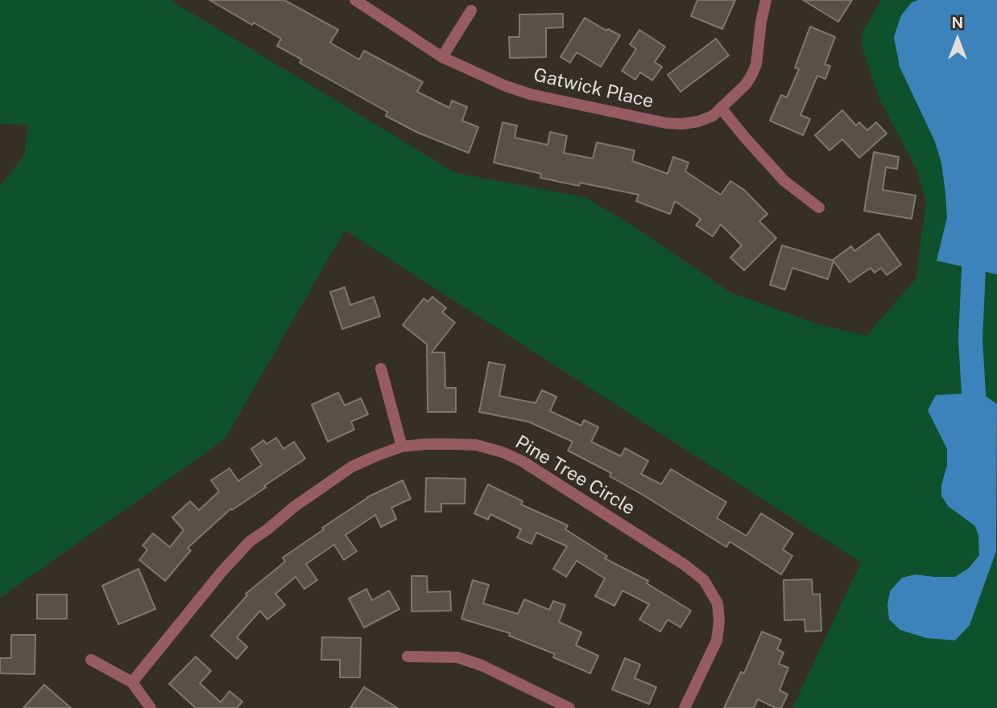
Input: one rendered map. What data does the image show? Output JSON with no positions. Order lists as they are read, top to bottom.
{
  "streets": {
    "street": ["Gatwick Place", "Pine Tree Circle"]
  },
  "north": "top"
}
